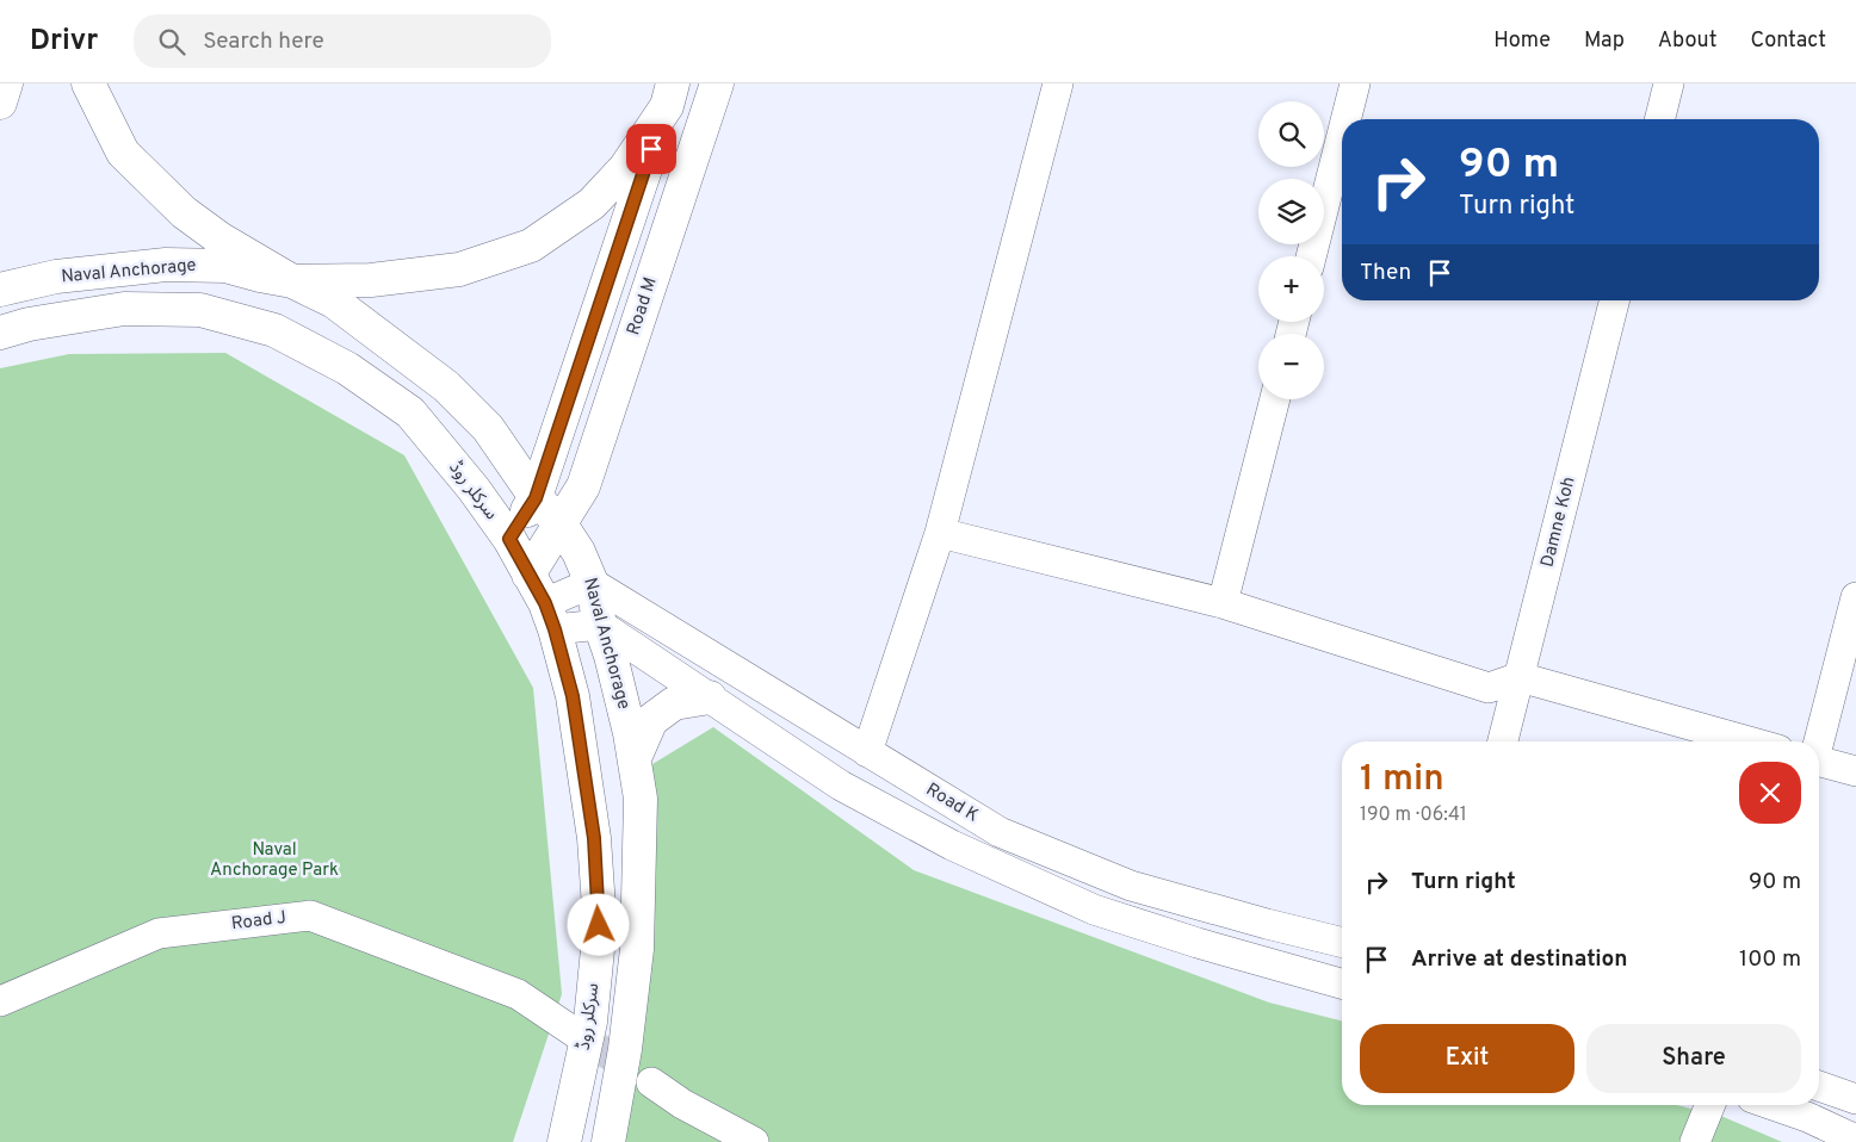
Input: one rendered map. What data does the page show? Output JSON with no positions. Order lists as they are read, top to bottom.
{
  "streets": {
    "street": [
      "Naval Anchorage",
      "Road M",
      "سرکلر روڈ",
      "Damne Koh",
      "Road K",
      "Road J"
    ]
  },
  "crossings": [
    ["Naval Anchorage", "Road M"],
    ["Naval Anchorage", "Road K"],
    ["Road M", "سرکلر روڈ"]
  ],
  "parks": ["Naval Anchorage Park"],
  "page": {
    "header": "Drivr",
    "search": "Search here",
    "nav": [
      "Home",
      "Map",
      "About",
      "Contact"
    ],
    "map_buttons": ["+", "−"],
    "turn": ["90 m", "Turn right"],
    "then": "Then",
    "heading": ["1 min", "190 m · 06:41"],
    "list": [
      {
        "name": "Turn right",
        "value": "90 m"
      },
      {
        "name": "Arrive at destination",
        "value": "100 m"
      }
    ],
    "buttons": ["Exit", "Share"]
  }
}
